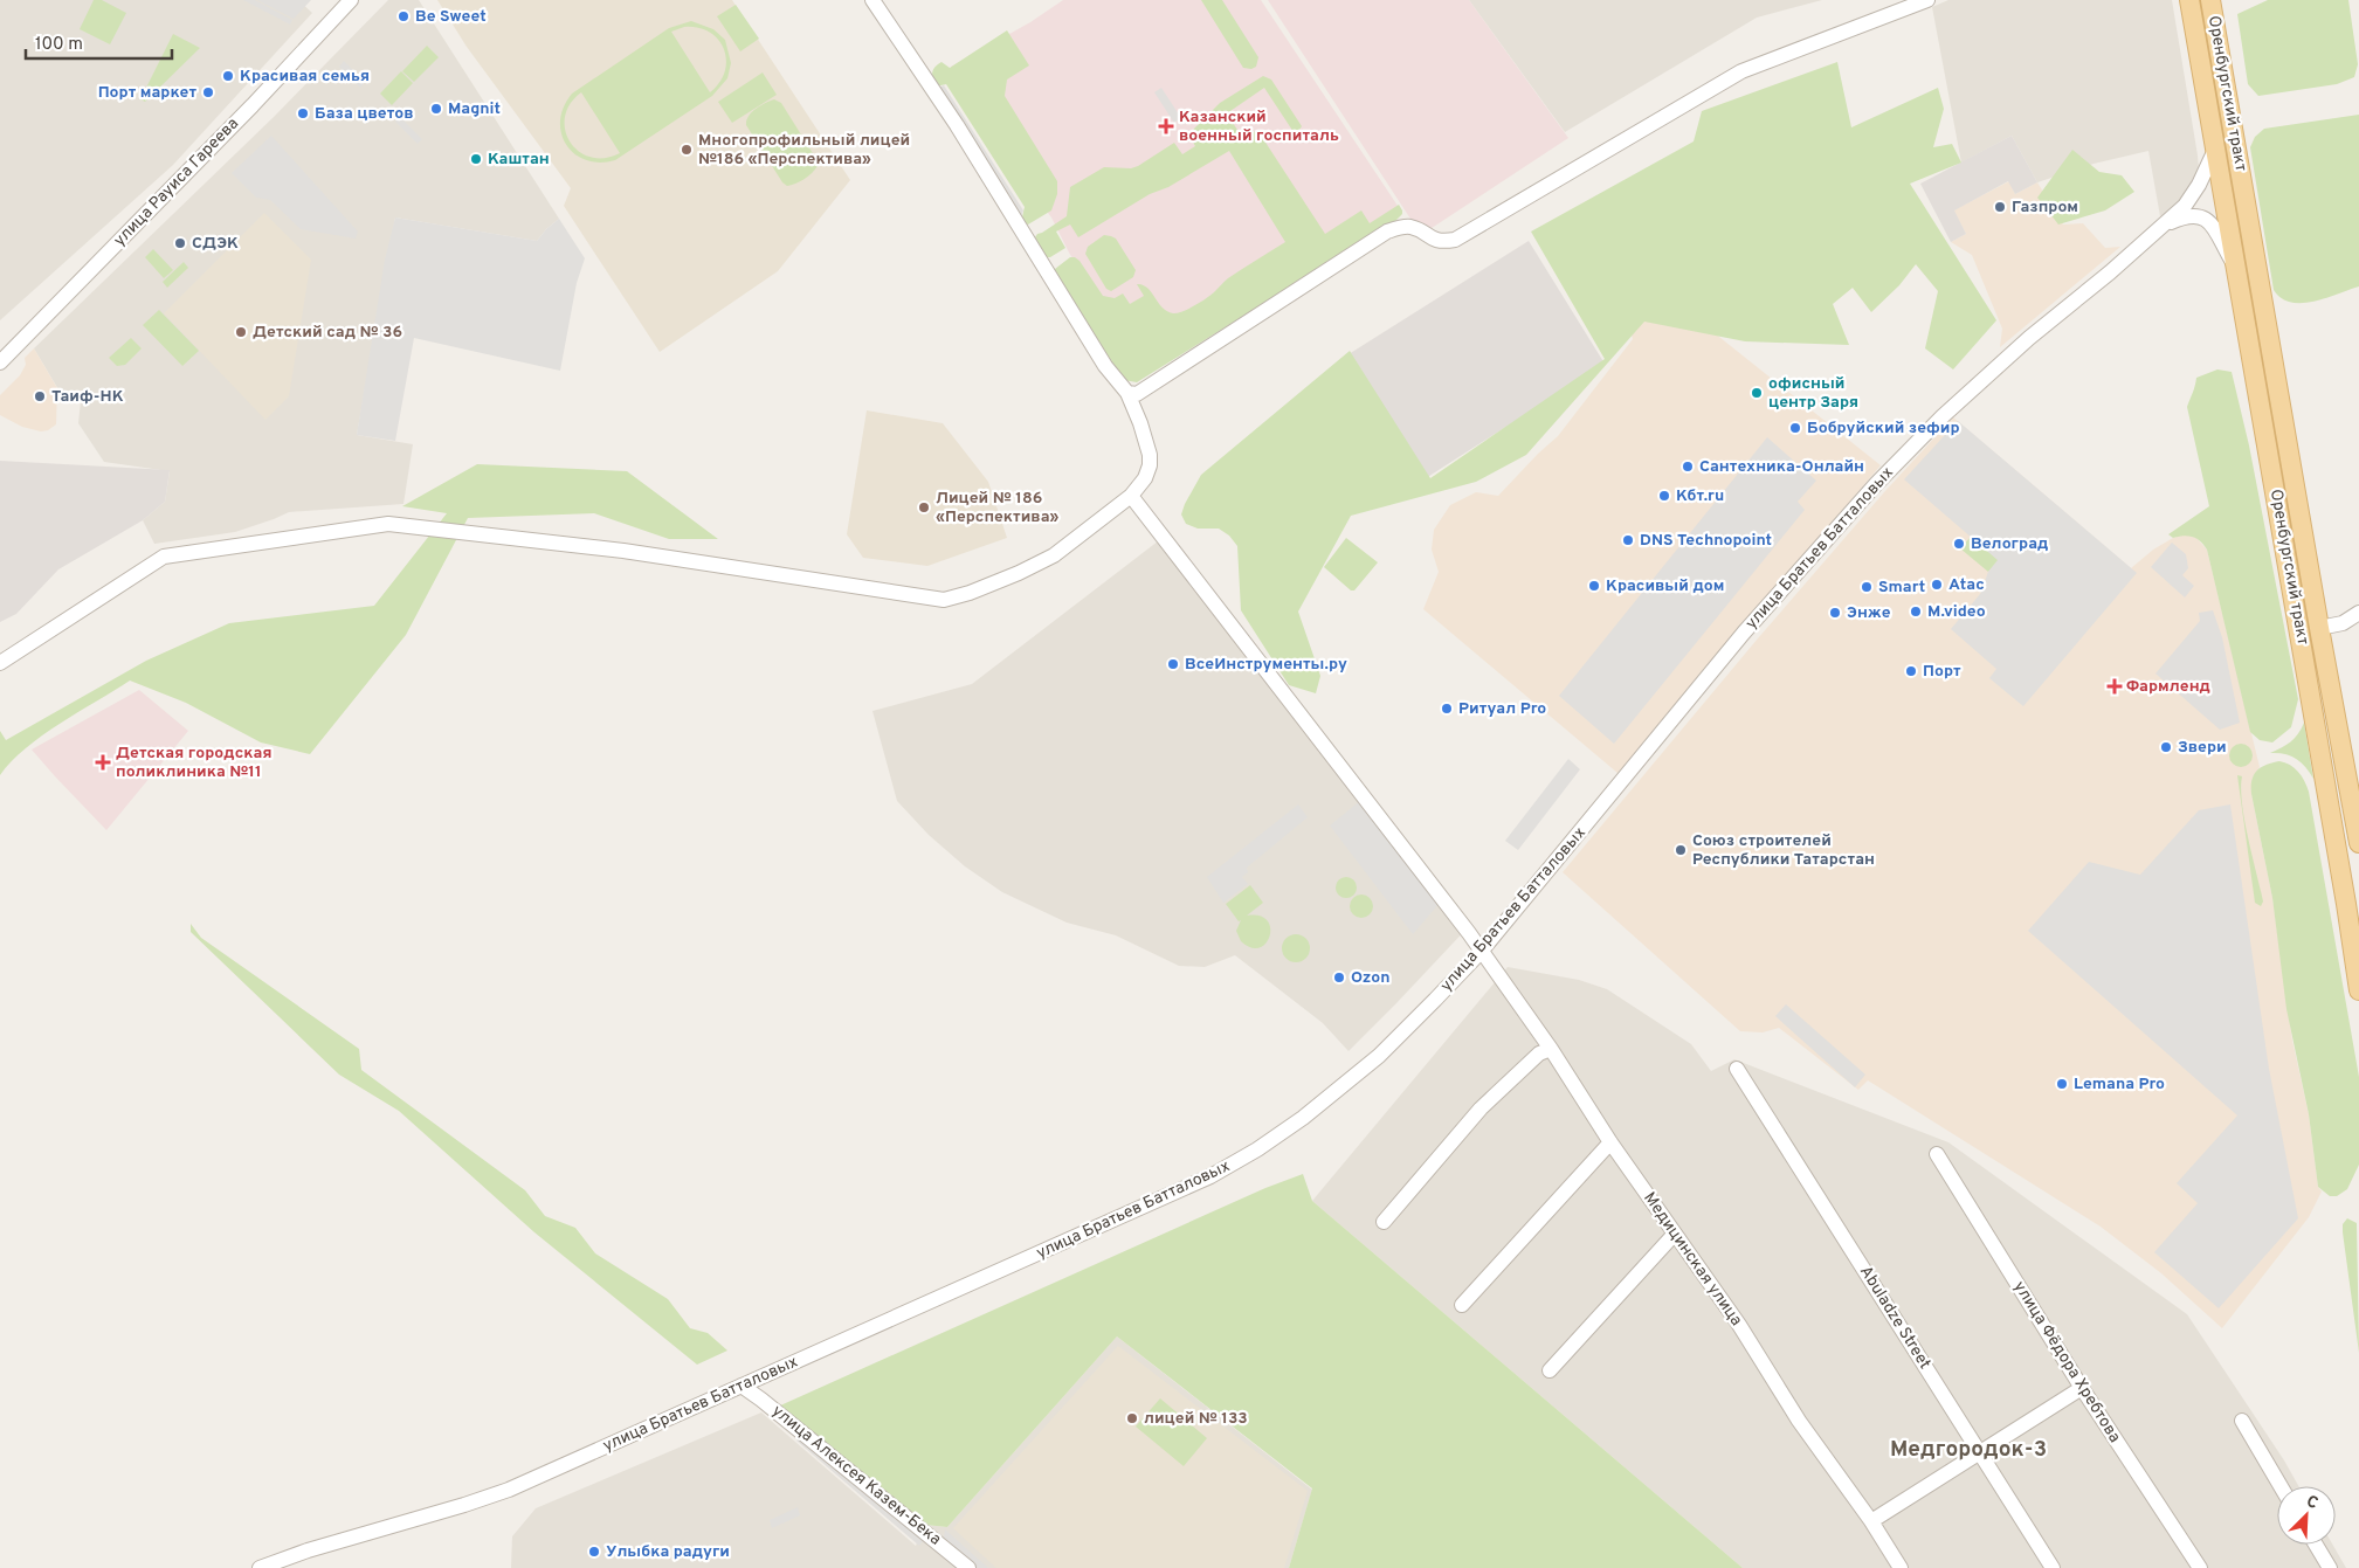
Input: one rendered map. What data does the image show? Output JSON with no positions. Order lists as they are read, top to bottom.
{
  "streets": {
    "main road": ["Оренбургский тракт"],
    "street": [
      "улица Рауиса Гареева",
      "улица Братьев Батталовых",
      "Медицинская улица",
      "Abuladze Street",
      "улица Фёдора Хребтова",
      "улица Алексея Казем-Бека"
    ]
  },
  "crossings": [
    ["Оренбургский тракт", "улица Братьев Батталовых"],
    ["улица Братьев Батталовых", "Медицинская улица"],
    ["улица Братьев Батталовых", "улица Алексея Казем-Бека"]
  ],
  "districts": ["Медгородок-3"],
  "places": {
    "other": [
      "Be Sweet",
      "Красивая семья",
      "Порт маркет",
      "Magnit",
      "База цветов",
      "Многопрофильный лицей №186 «Перспектива»",
      "Каштан",
      "Газпром",
      "СДЭК",
      "Детский сад № 36",
      "офисный центр Заря",
      "Таиф-НК",
      "Бобруйский зефир",
      "Сантехника-Онлайн",
      "Кбт.ru",
      "Лицей № 186 «Перспектива»",
      "DNS Technopoint",
      "Велоград",
      "Atac",
      "Красивый дом",
      "Smart",
      "M.video",
      "Энже",
      "ВсеИнструменты.ру",
      "Порт",
      "Ритуал Pro",
      "Звери",
      "Союз строителей Республики Татарстан",
      "Ozon",
      "Lemana Pro",
      "лицей № 133",
      "Улыбка радуги"
    ],
    "health": ["Казанский военный госпиталь", "Фармленд", "Детская городская поликлиника №11"]
  },
  "scale_bar": "100 m",
  "north": "top right"
}
